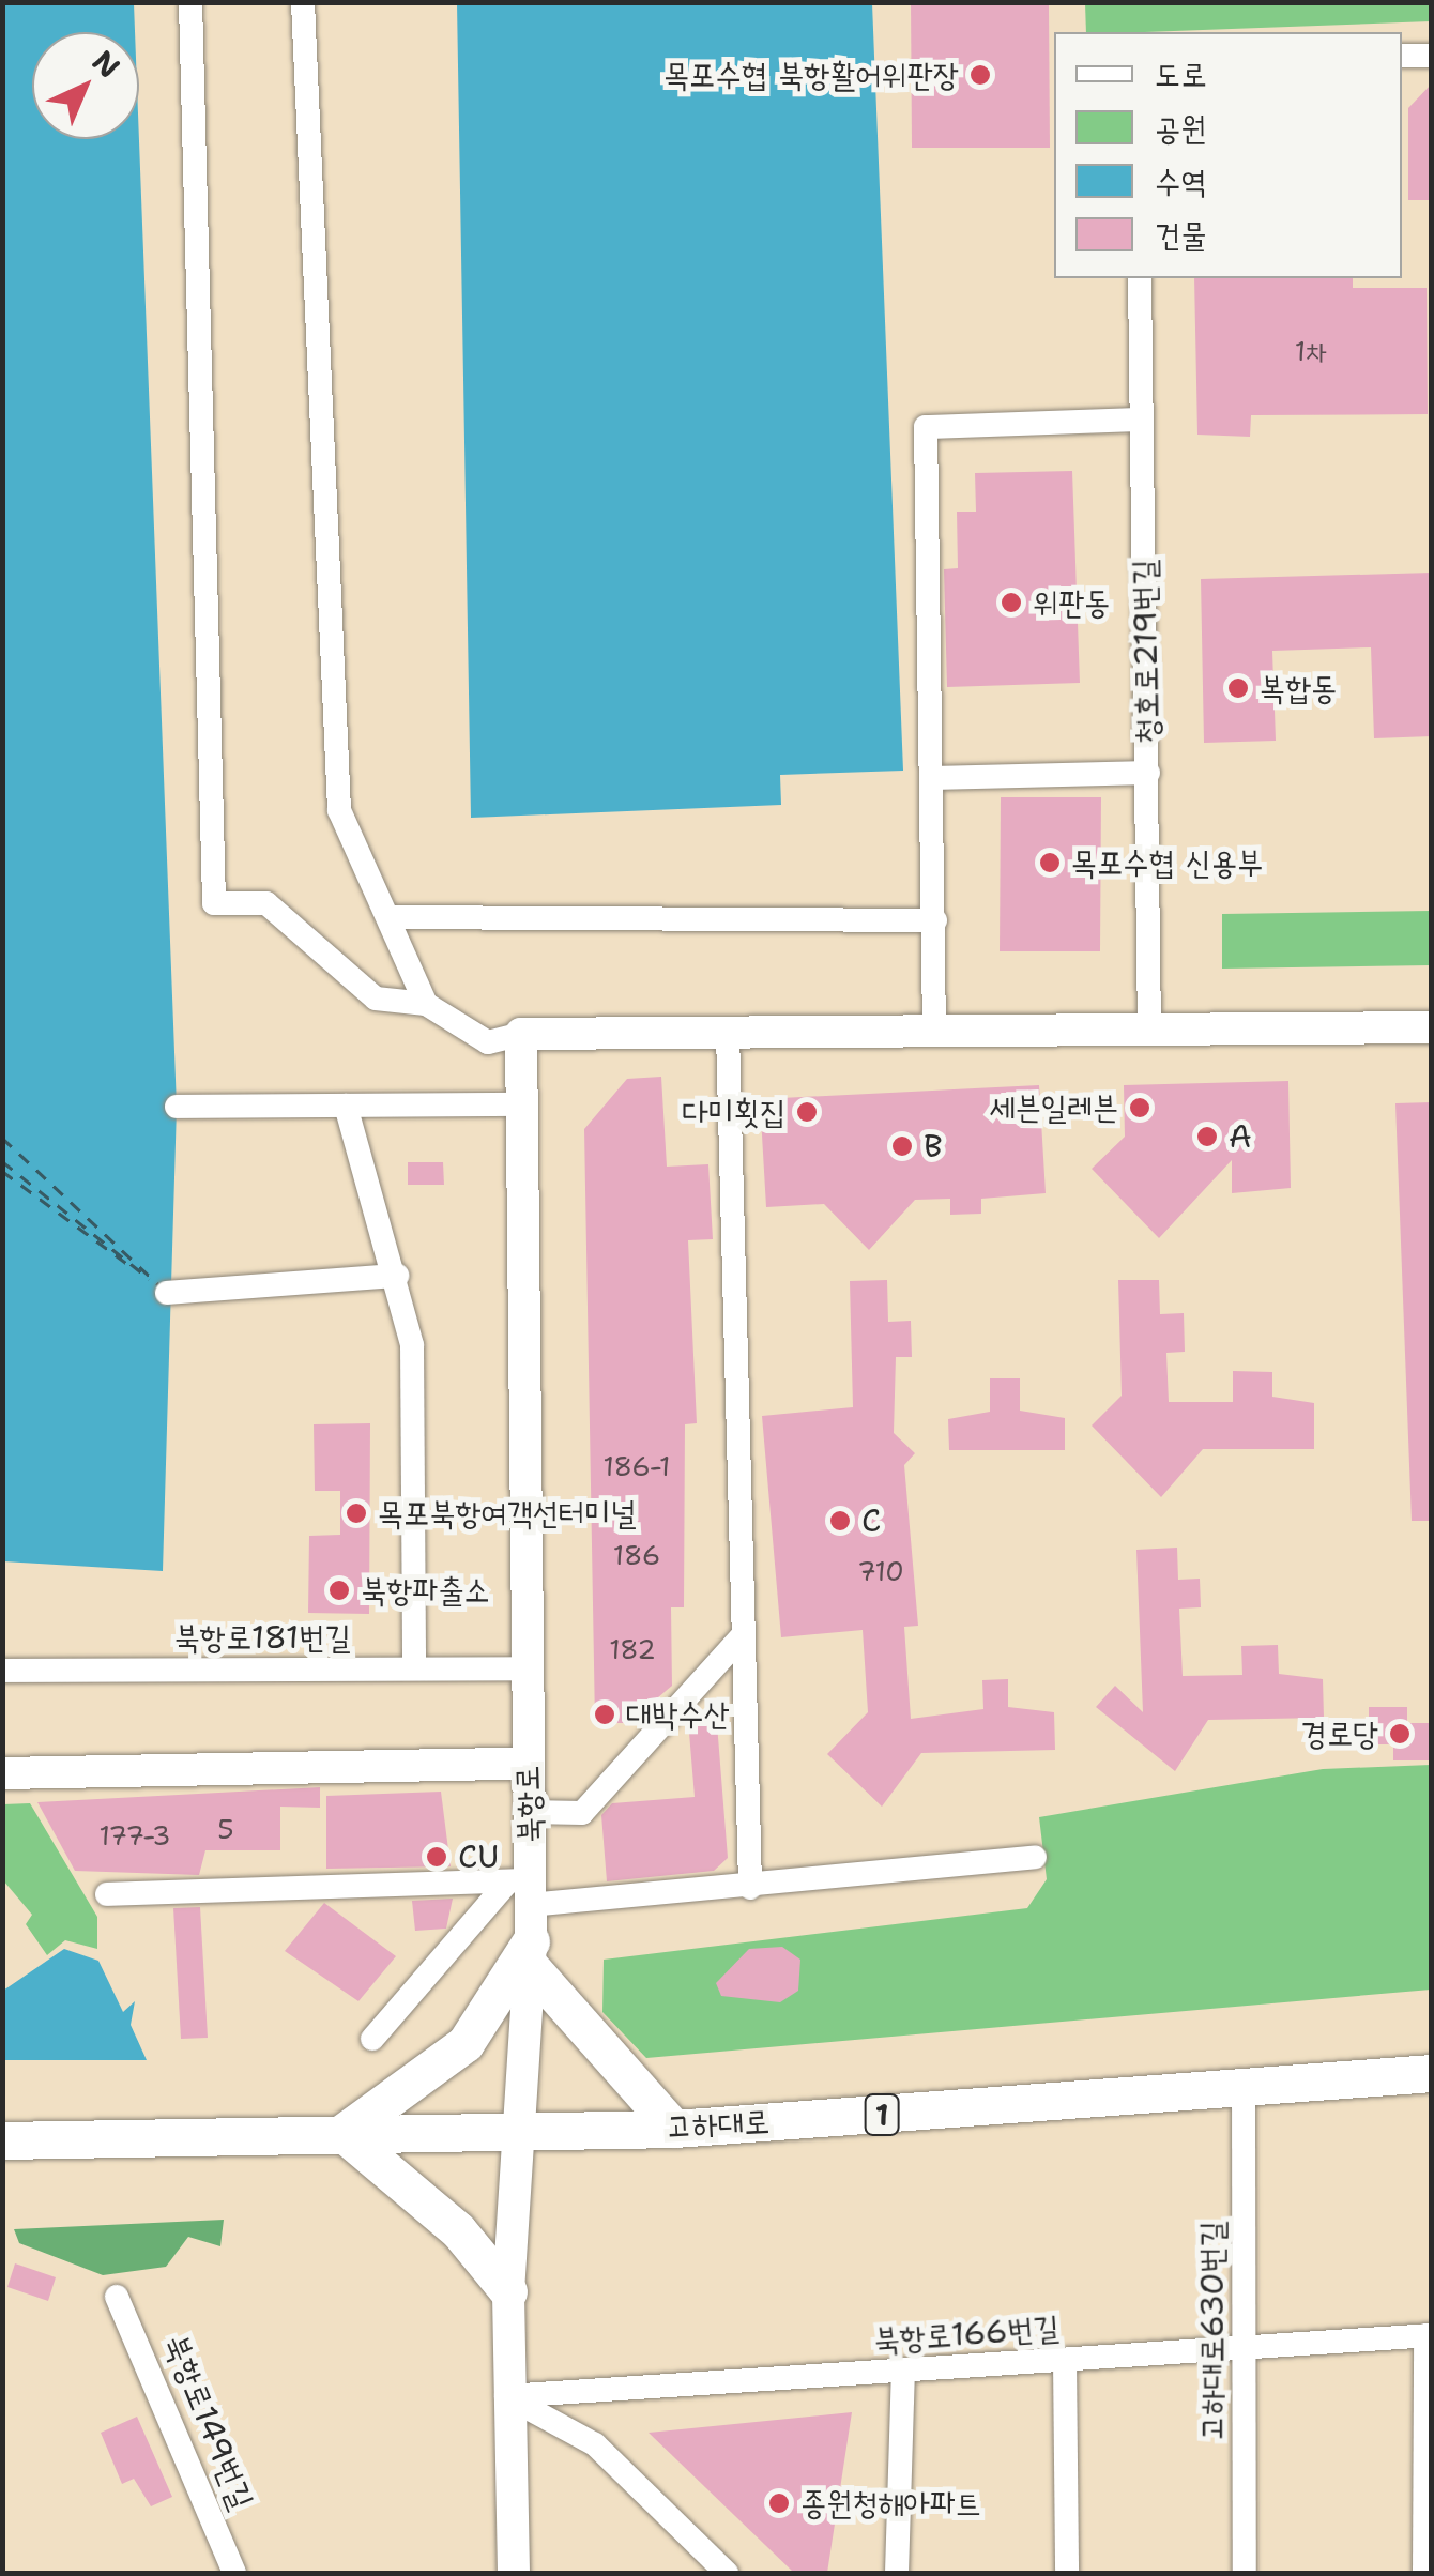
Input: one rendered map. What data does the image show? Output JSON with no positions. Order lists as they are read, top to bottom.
{
  "streets": {
    "main road": ["1", "고하대로"],
    "street": [
      "청호로219번길",
      "북항로181번길",
      "북항로",
      "고하대로630번길",
      "북항로166번길",
      "북항로149번길"
    ]
  },
  "crossings": [
    ["북항로181번길", "북항로"],
    ["북항로", "고하대로"],
    ["북항로", "북항로166번길"],
    ["고하대로", "고하대로630번길"],
    ["고하대로630번길", "북항로166번길"]
  ],
  "places": [
    "목포수협 북항활어위판장",
    "위판동",
    "복합동",
    "목포수협 신용부",
    "세븐일레븐",
    "다미횟집",
    "A",
    "B",
    "목포북항여객선터미널",
    "C",
    "북항파출소",
    "대박수산",
    "경로당",
    "CU",
    "종원청해아파트"
  ],
  "house_numbers": [
    "1차",
    "186-1",
    "186",
    "710",
    "182",
    "5",
    "177-3"
  ],
  "legend": [
    "도로",
    "공원",
    "수역",
    "건물"
  ],
  "north": "top right"
}
